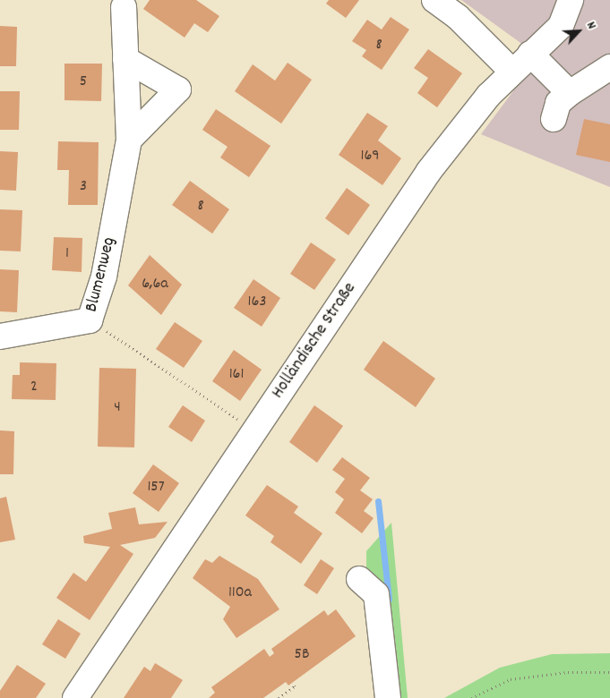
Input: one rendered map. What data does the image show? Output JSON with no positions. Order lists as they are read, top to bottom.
{
  "streets": {
    "street": ["Blumenweg", "Holländische Straße"]
  },
  "house_numbers": [
    "8",
    "5",
    "169",
    "3",
    "8",
    "1",
    "6,6a",
    "163",
    "161",
    "2",
    "4",
    "157",
    "110a",
    "5B"
  ],
  "north": "top right"
}
